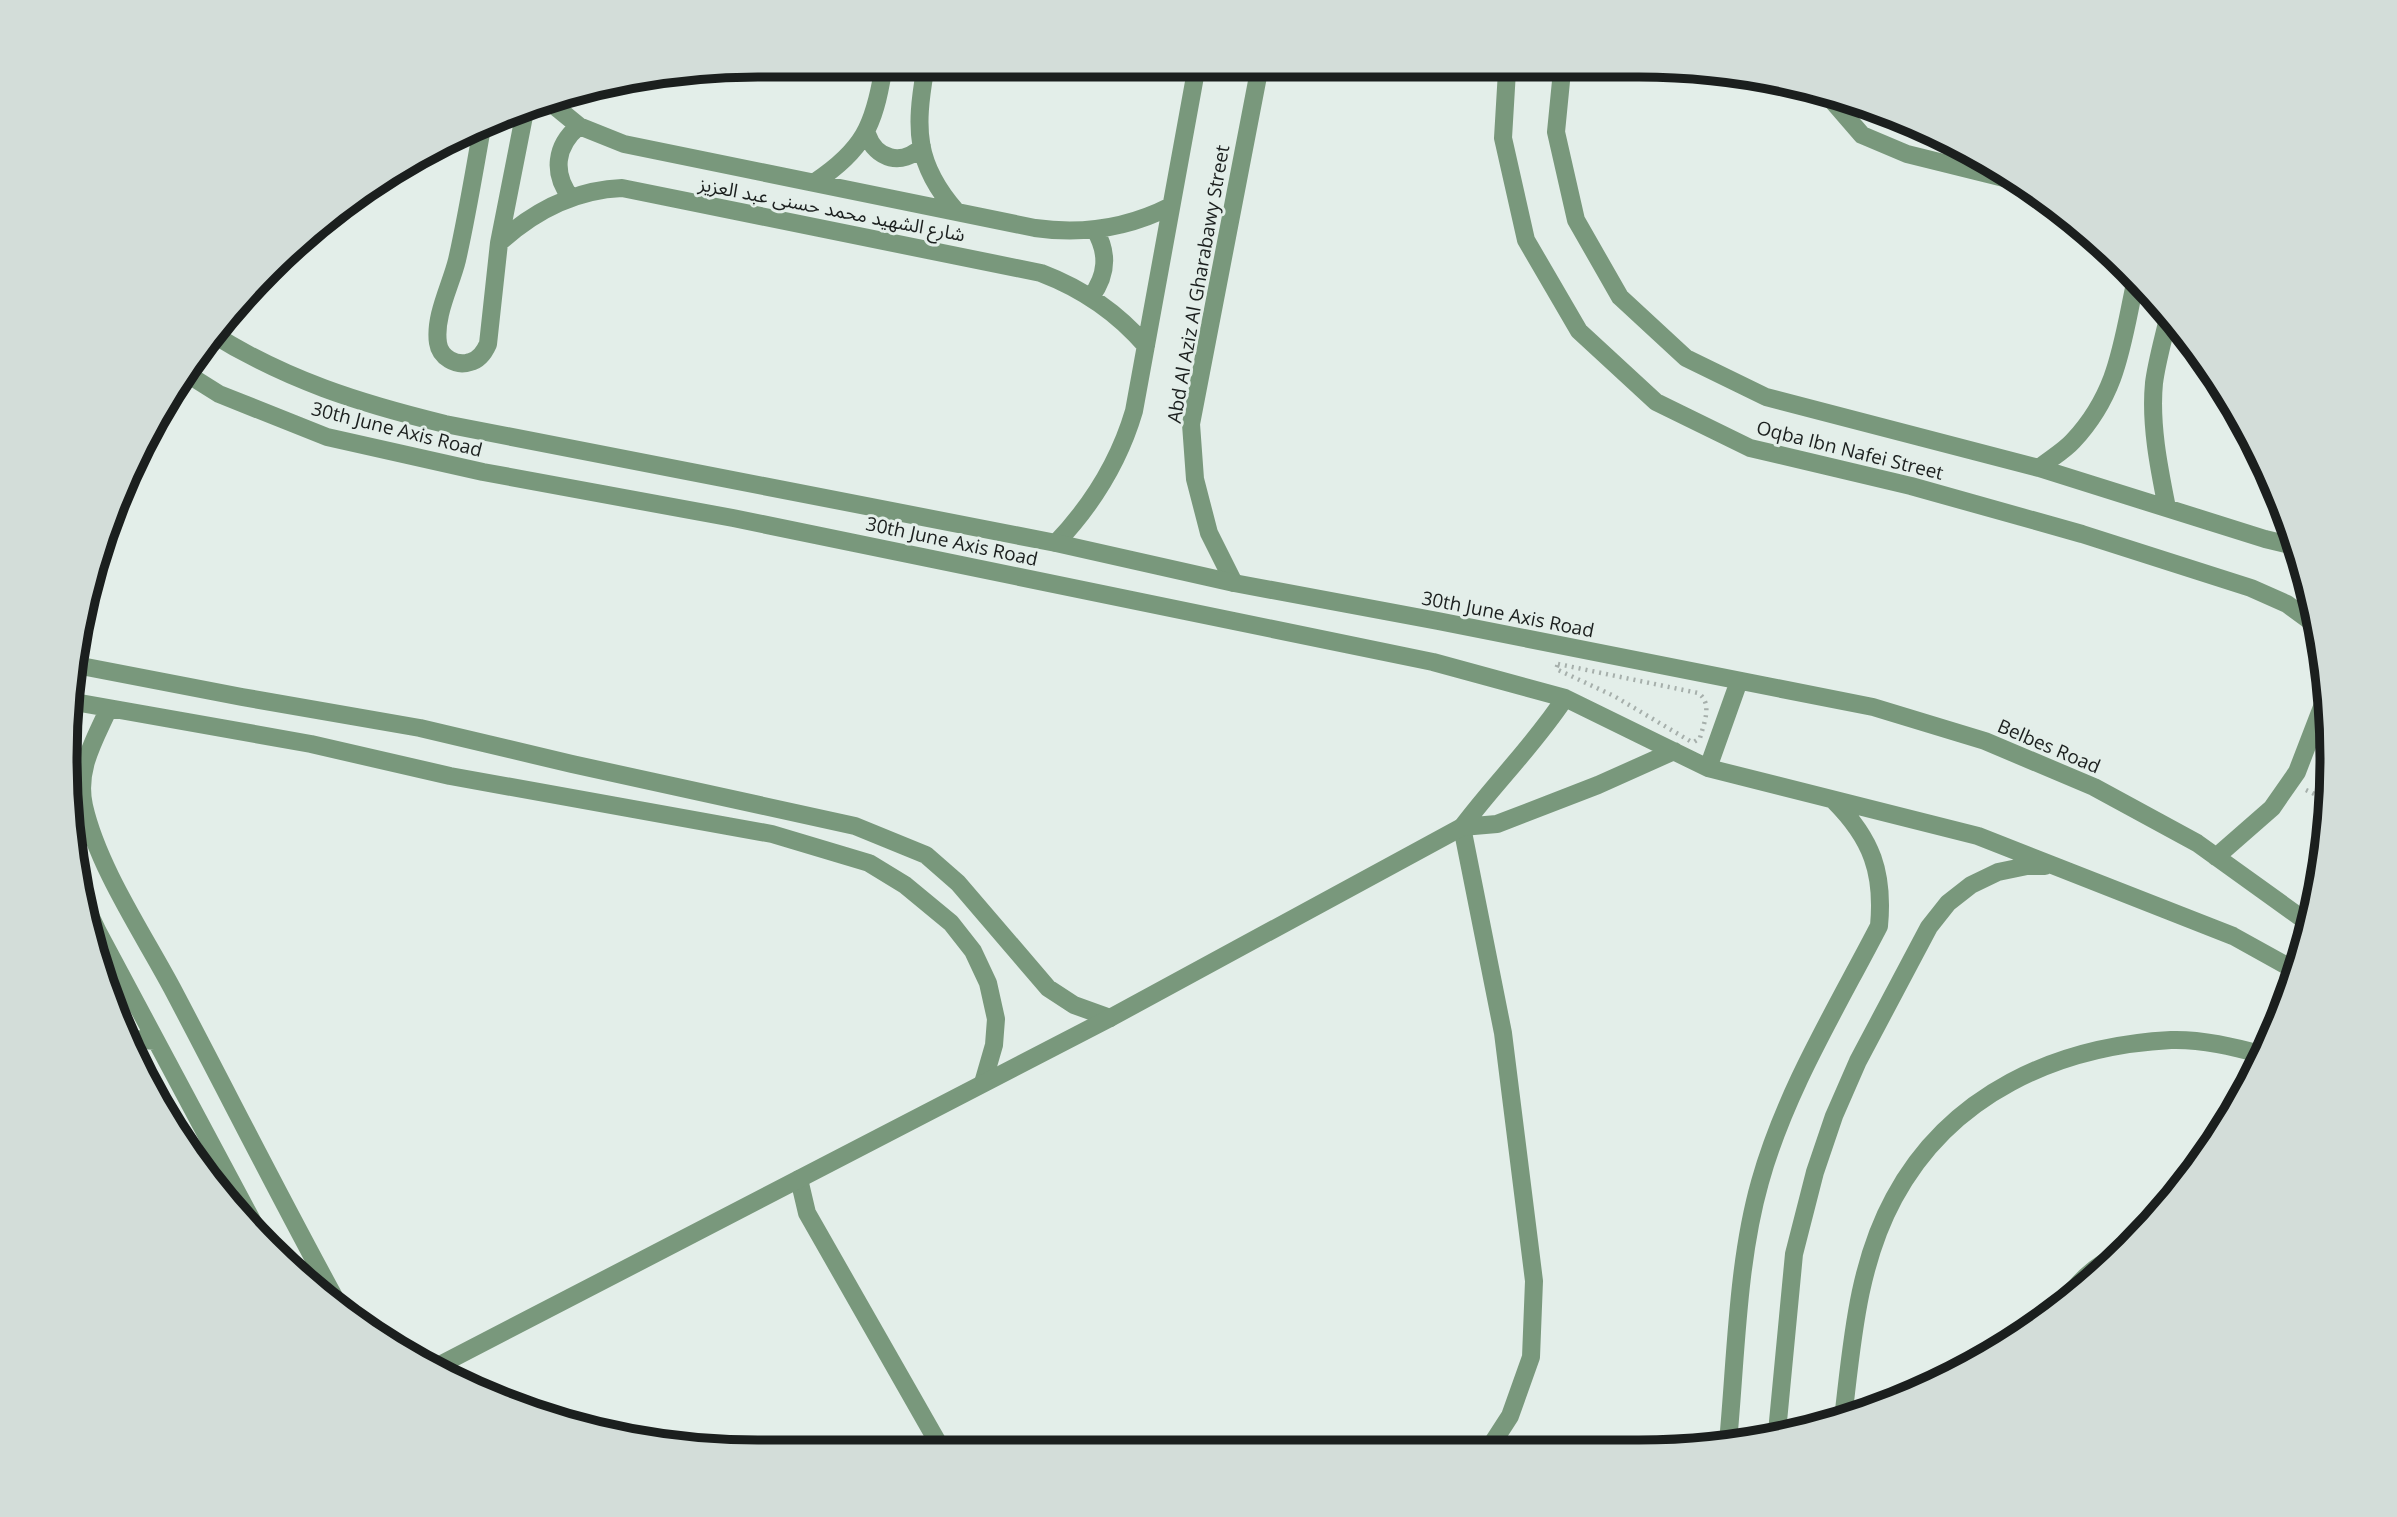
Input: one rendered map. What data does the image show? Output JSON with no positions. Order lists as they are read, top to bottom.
{
  "streets": {
    "street": [
      "شارع الشهيد محمد حسنى عبد العزيز",
      "Abd Al Aziz Al Gharabawy Street",
      "30th June Axis Road",
      "Oqba Ibn Nafei Street",
      "Belbes Road"
    ]
  },
  "crossings": [
    ["شارع الشهيد محمد حسنى عبد العزيز", "Abd Al Aziz Al Gharabawy Street"],
    ["Abd Al Aziz Al Gharabawy Street", "30th June Axis Road"],
    ["30th June Axis Road", "Belbes Road"]
  ]
}
